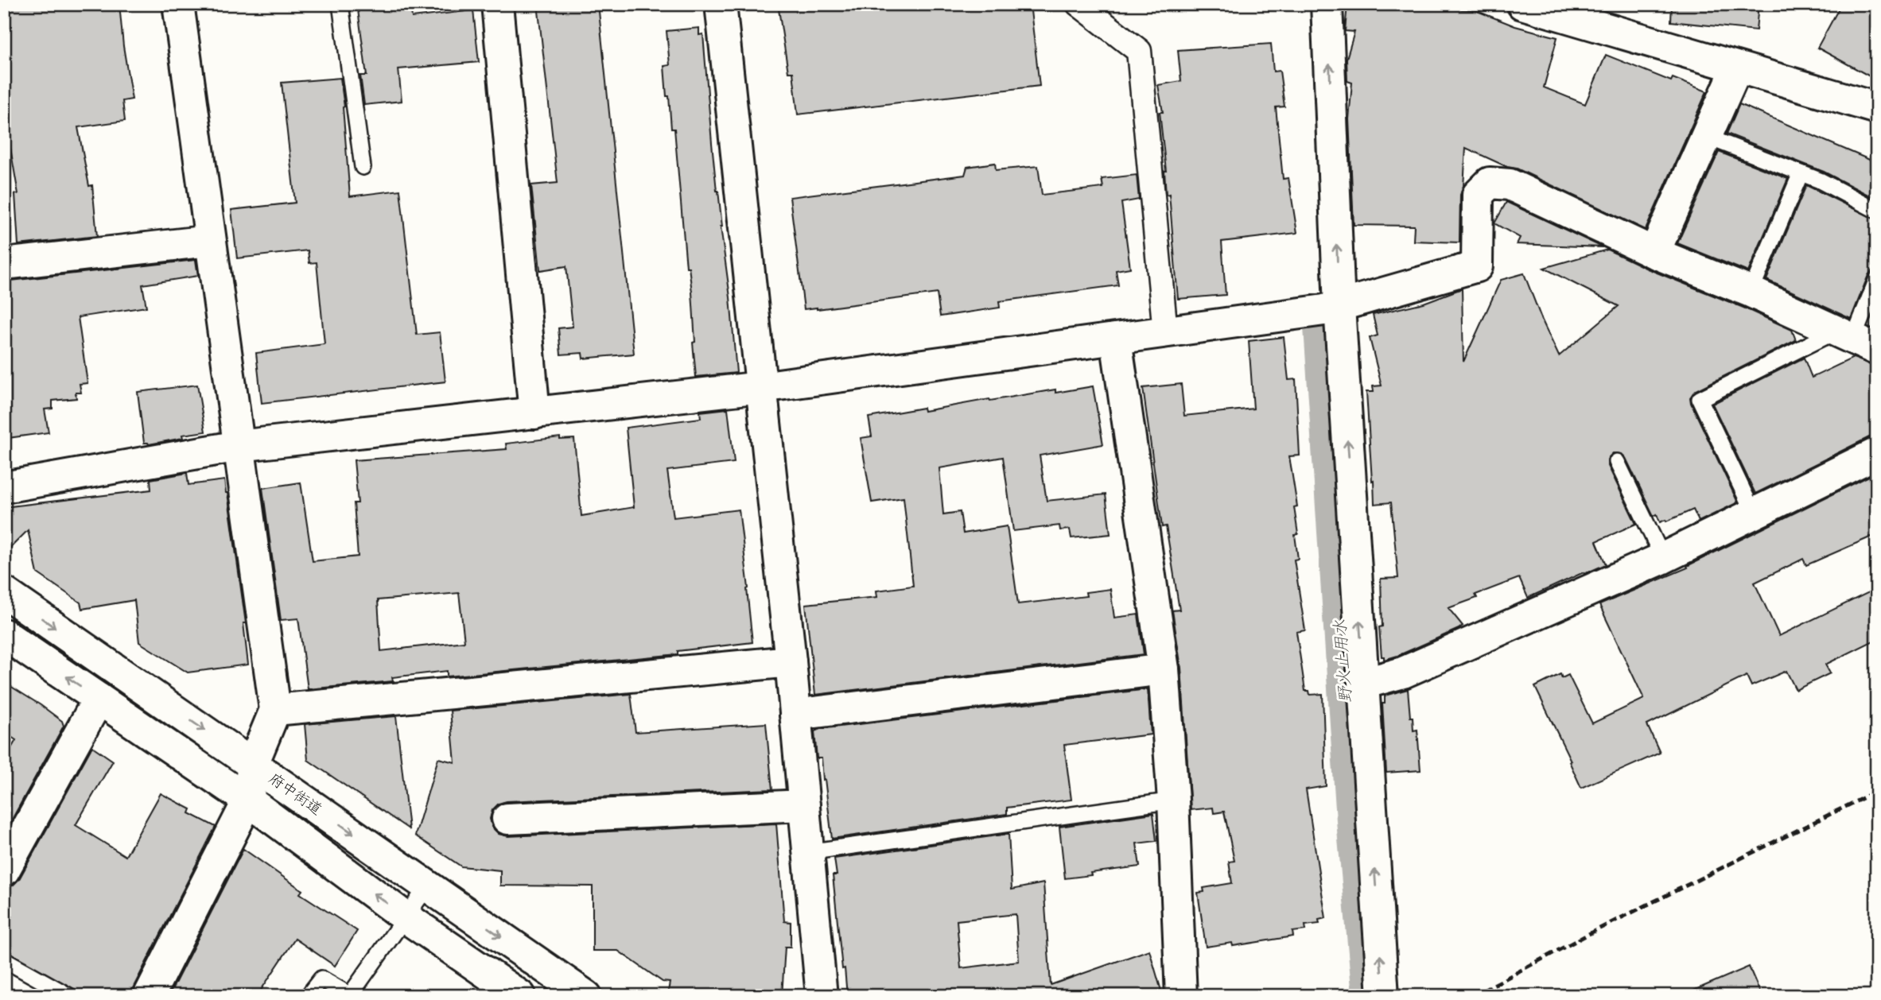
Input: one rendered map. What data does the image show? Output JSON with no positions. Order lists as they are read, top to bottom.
{
  "streets": {
    "street": ["府中街道"]
  },
  "water": ["野火止用水"]
}
